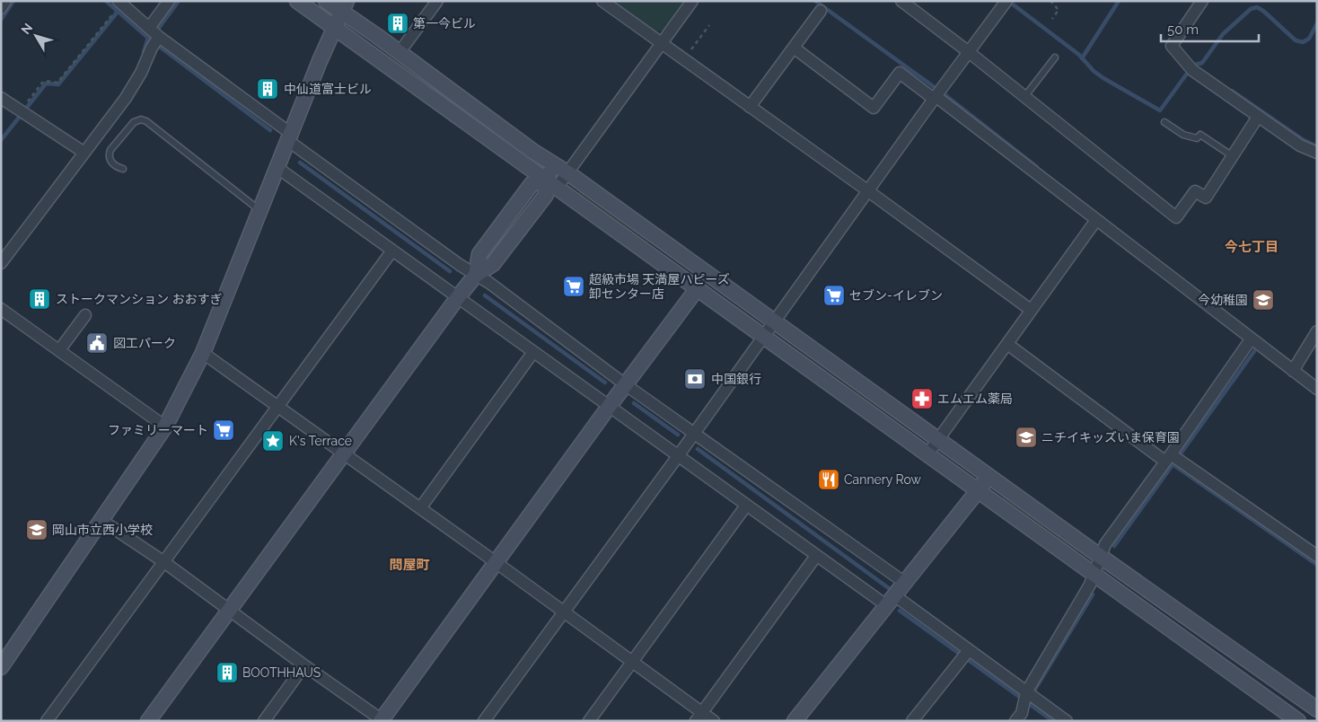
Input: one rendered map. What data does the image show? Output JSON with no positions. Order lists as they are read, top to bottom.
{
  "districts": ["今七丁目", "問屋町"],
  "places": {
    "building": [
      "第一今ビル",
      "中仙道富士ビル",
      "ストークマンション おおすぎ",
      "BOOTHHAUS"
    ],
    "supermarket": ["超級市場 天満屋ハピーズ 卸センター店", "セブン-イレブン", "ファミリーマート"],
    "school or university": ["今幼稚園", "ニチイキッズいま保育園", "岡山市立西小学校"],
    "public building": ["図工パーク"],
    "bank": ["中国銀行"],
    "pharmacy": ["エムエム薬局"],
    "place": ["K's Terrace"],
    "restaurant": ["Cannery Row"]
  },
  "scale_bar": "50 m",
  "north": "top left"
}
